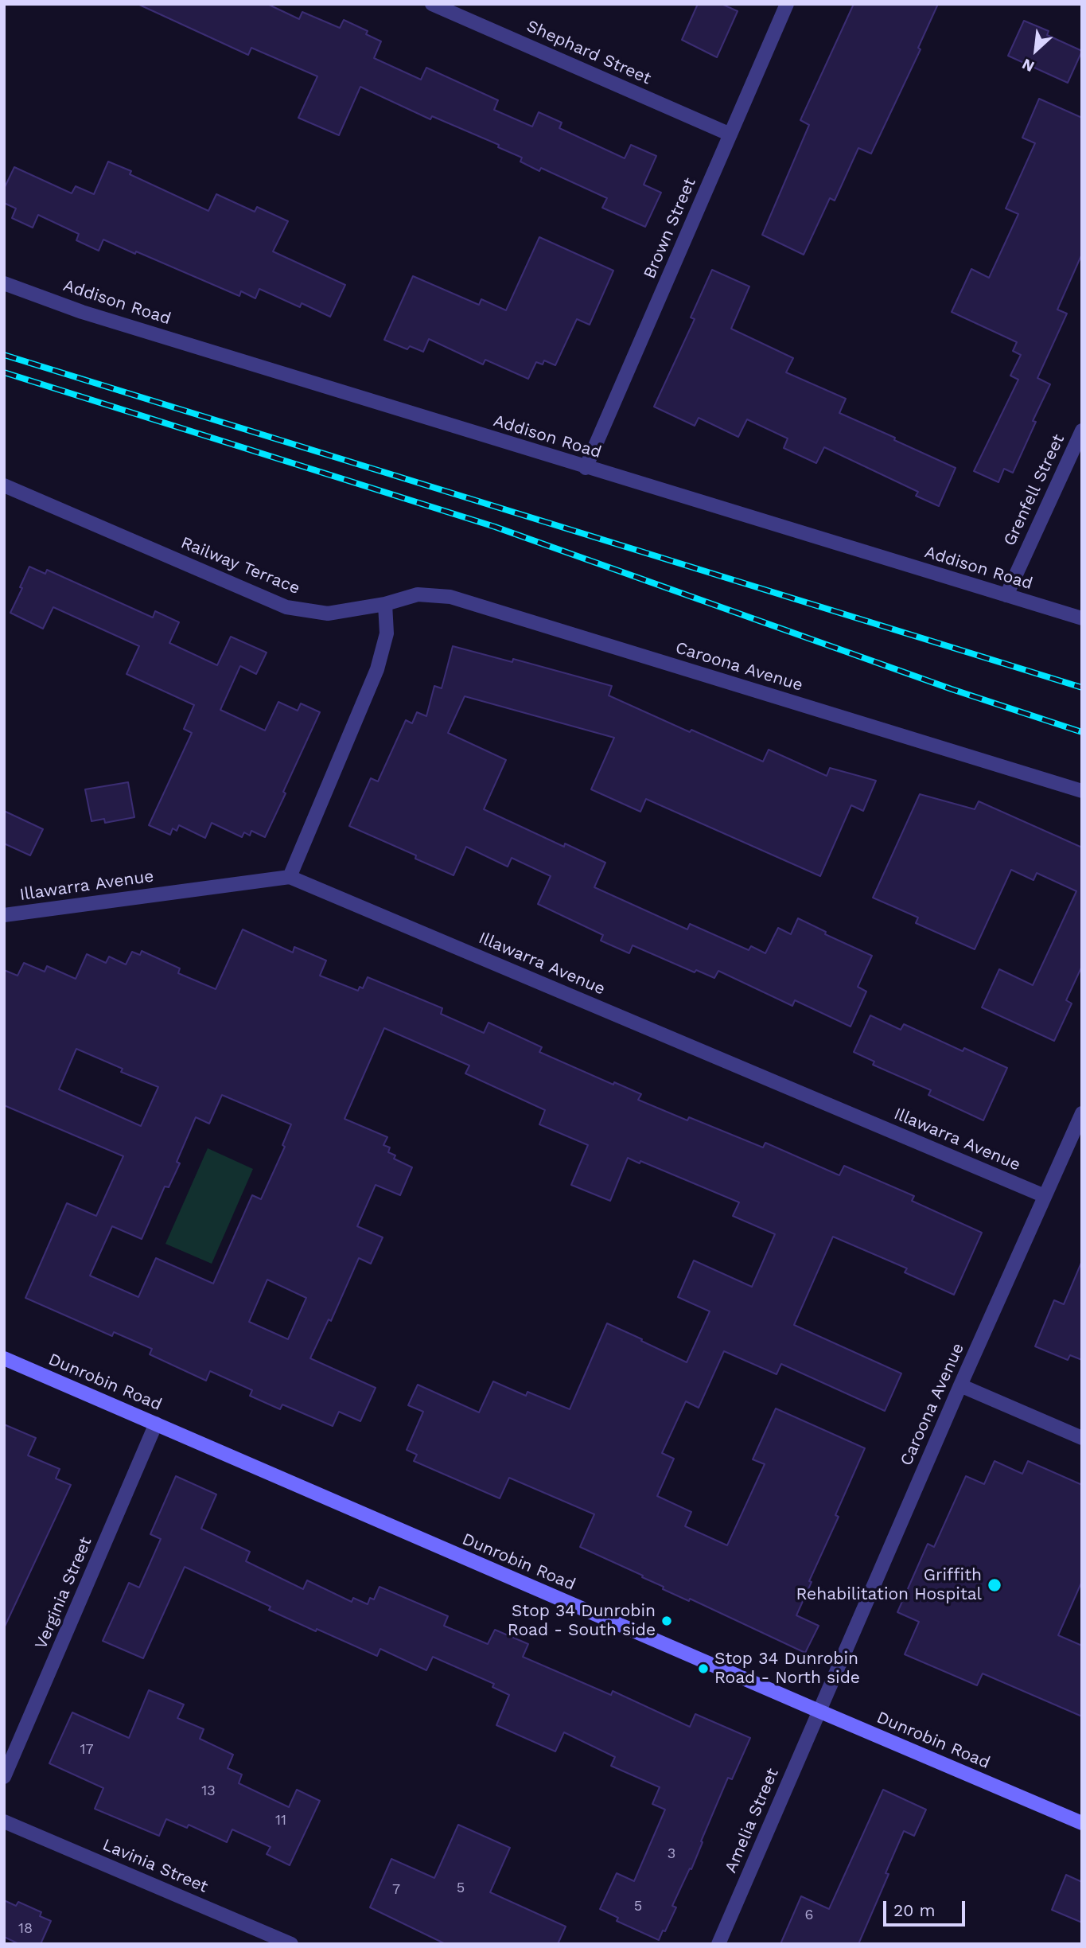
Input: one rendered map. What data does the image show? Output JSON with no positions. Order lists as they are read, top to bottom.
{
  "streets": {
    "street": [
      "Shephard Street",
      "Brown Street",
      "Addison Road",
      "Grenfell Street",
      "Railway Terrace",
      "Caroona Avenue",
      "Illawarra Avenue",
      "Dunrobin Road",
      "Verginia Street",
      "Amelia Street",
      "Lavinia Street"
    ]
  },
  "crossings": [
    ["Shephard Street", "Brown Street"],
    ["Brown Street", "Addison Road"],
    ["Addison Road", "Grenfell Street"],
    ["Railway Terrace", "Caroona Avenue"],
    ["Caroona Avenue", "Illawarra Avenue"],
    ["Caroona Avenue", "Dunrobin Road"],
    ["Caroona Avenue", "Amelia Street"],
    ["Dunrobin Road", "Verginia Street"],
    ["Dunrobin Road", "Amelia Street"]
  ],
  "places": ["Griffith Rehabilitation Hospital", "Stop 34 Dunrobin Road - South side", "Stop 34 Dunrobin Road - North side"],
  "house_numbers": [
    "17",
    "13",
    "11",
    "3",
    "5",
    "7",
    "5",
    "6",
    "18"
  ],
  "scale_bar": "20 m",
  "north": "bottom left"
}
